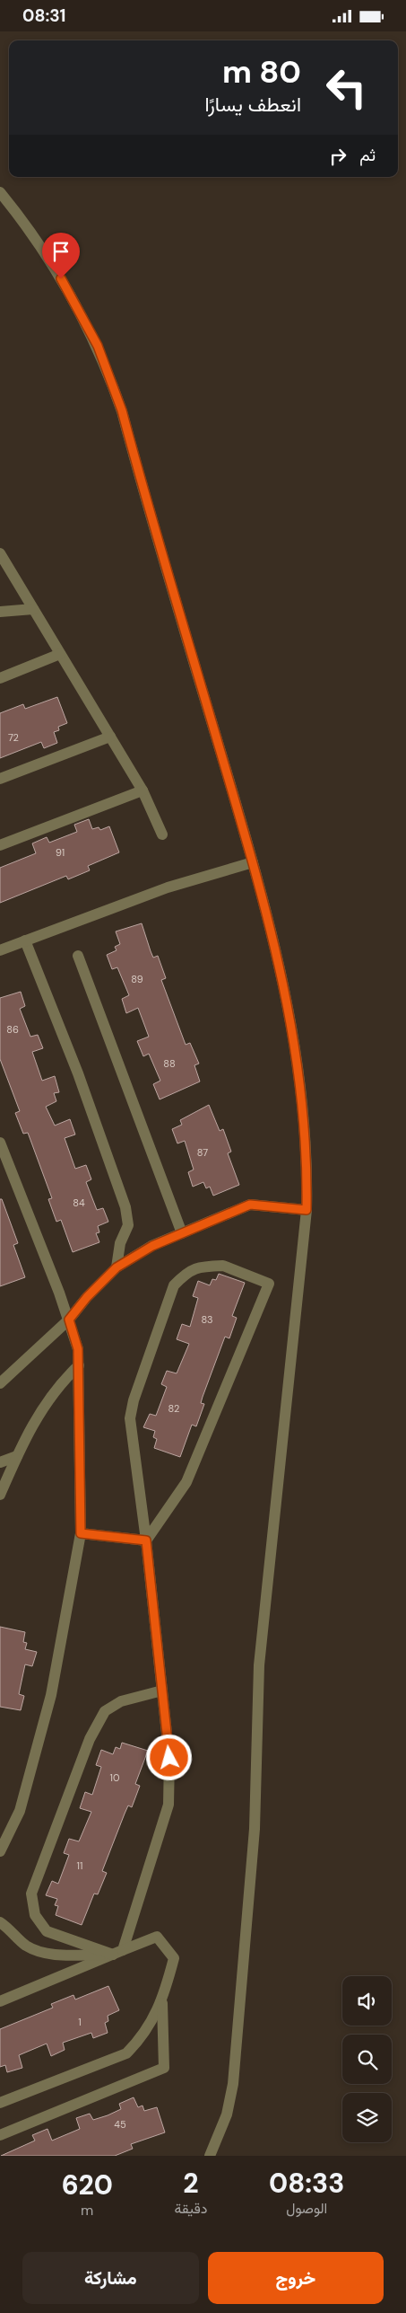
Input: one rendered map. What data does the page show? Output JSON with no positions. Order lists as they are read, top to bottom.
{
  "house_numbers": [
    "72",
    "91",
    "89",
    "86",
    "88",
    "87",
    "84",
    "83",
    "82",
    "10",
    "11",
    "1",
    "45"
  ],
  "page": {
    "status": "08:31",
    "turn": ["80 m", "انعطف يسارًا"],
    "then": "ثم",
    "eta": [
      "08:33",
      "الوصول",
      "2",
      "دقيقة",
      "620",
      "m"
    ],
    "buttons": ["خروج", "مشاركة"]
  }
}
